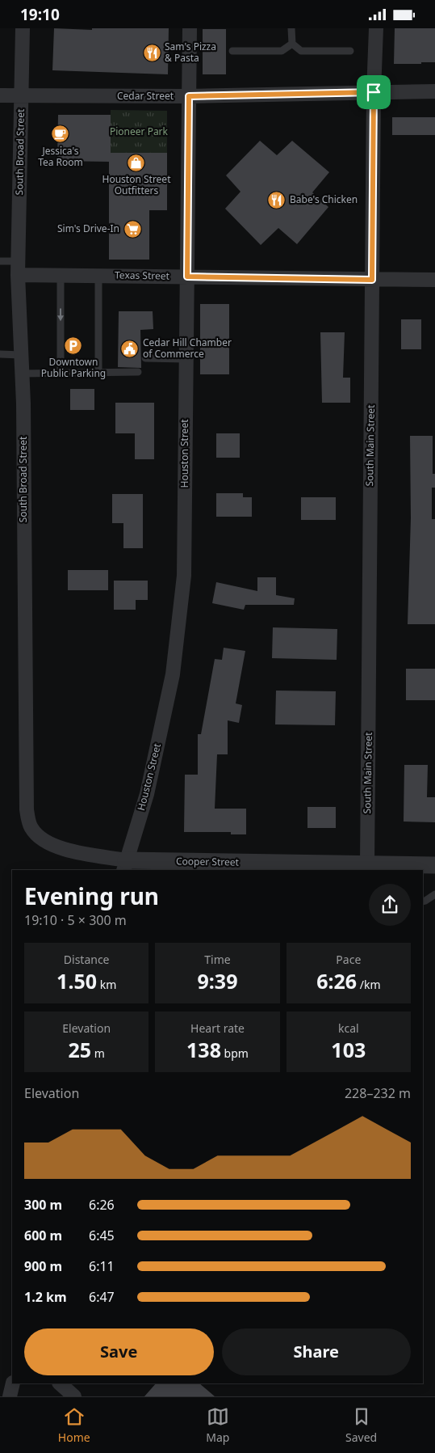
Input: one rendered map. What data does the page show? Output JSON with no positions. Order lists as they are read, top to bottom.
{
  "streets": {
    "street": [
      "Cedar Street",
      "South Broad Street",
      "Texas Street",
      "South Main Street",
      "Houston Street",
      "Cooper Street"
    ]
  },
  "crossings": [
    ["Cedar Street", "South Broad Street"],
    ["Cedar Street", "South Main Street"],
    ["Cedar Street", "Houston Street"],
    ["South Broad Street", "Texas Street"],
    ["South Broad Street", "Houston Street"],
    ["South Broad Street", "Cooper Street"],
    ["Texas Street", "South Main Street"],
    ["Texas Street", "Houston Street"],
    ["South Main Street", "Cooper Street"],
    ["Houston Street", "Cooper Street"]
  ],
  "parks": ["Pioneer Park"],
  "places": {
    "restaurant": ["Sam's Pizza & Pasta", "Babe's Chicken"],
    "cafe": ["Jessica's Tea Room"],
    "shop": ["Houston Street Outfitters"],
    "supermarket": ["Sim's Drive-In"],
    "parking": ["Downtown Public Parking"],
    "public building": ["Cedar Hill Chamber of Commerce"]
  },
  "page": {
    "status": "19:10",
    "heading": ["Evening run", "19:10 · 5 × 300 m"],
    "stats": [
      ["Distance", "1.50 km"],
      ["Time", "9:39"],
      ["Pace", "6:26 /km"],
      ["Elevation", "25 m"],
      ["Heart rate", "138 bpm"],
      ["kcal", "103"]
    ],
    "chart": ["Elevation", "228–232 m"],
    "list": [
      {
        "name": "300 m",
        "note": "6:26"
      },
      {
        "name": "600 m",
        "note": "6:45"
      },
      {
        "name": "900 m",
        "note": "6:11"
      },
      {
        "name": "1.2 km",
        "note": "6:47"
      }
    ],
    "buttons": ["Save", "Share"],
    "tabs": ["Home", "Map", "Saved"]
  }
}
